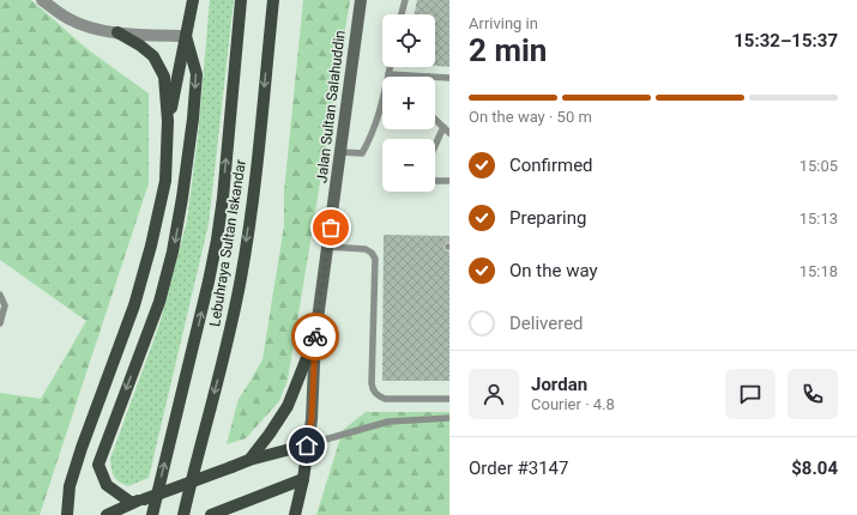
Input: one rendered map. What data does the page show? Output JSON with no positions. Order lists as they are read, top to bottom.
{
  "streets": {
    "main road": ["Lebuhraya Sultan Iskandar"],
    "street": ["Jalan Sultan Salahuddin"]
  },
  "page": {
    "heading": ["2 min", "Arriving in", "15:32–15:37"],
    "panel": [
      "Jordan",
      "Courier · 4.8",
      "Order #3147",
      "$8.04"
    ],
    "map_buttons": ["+", "−"],
    "bar": "On the way · 50 m",
    "list": [
      ["Confirmed", "15:05"],
      ["Preparing", "15:13"],
      ["On the way", "15:18"],
      "Delivered"
    ]
  }
}
